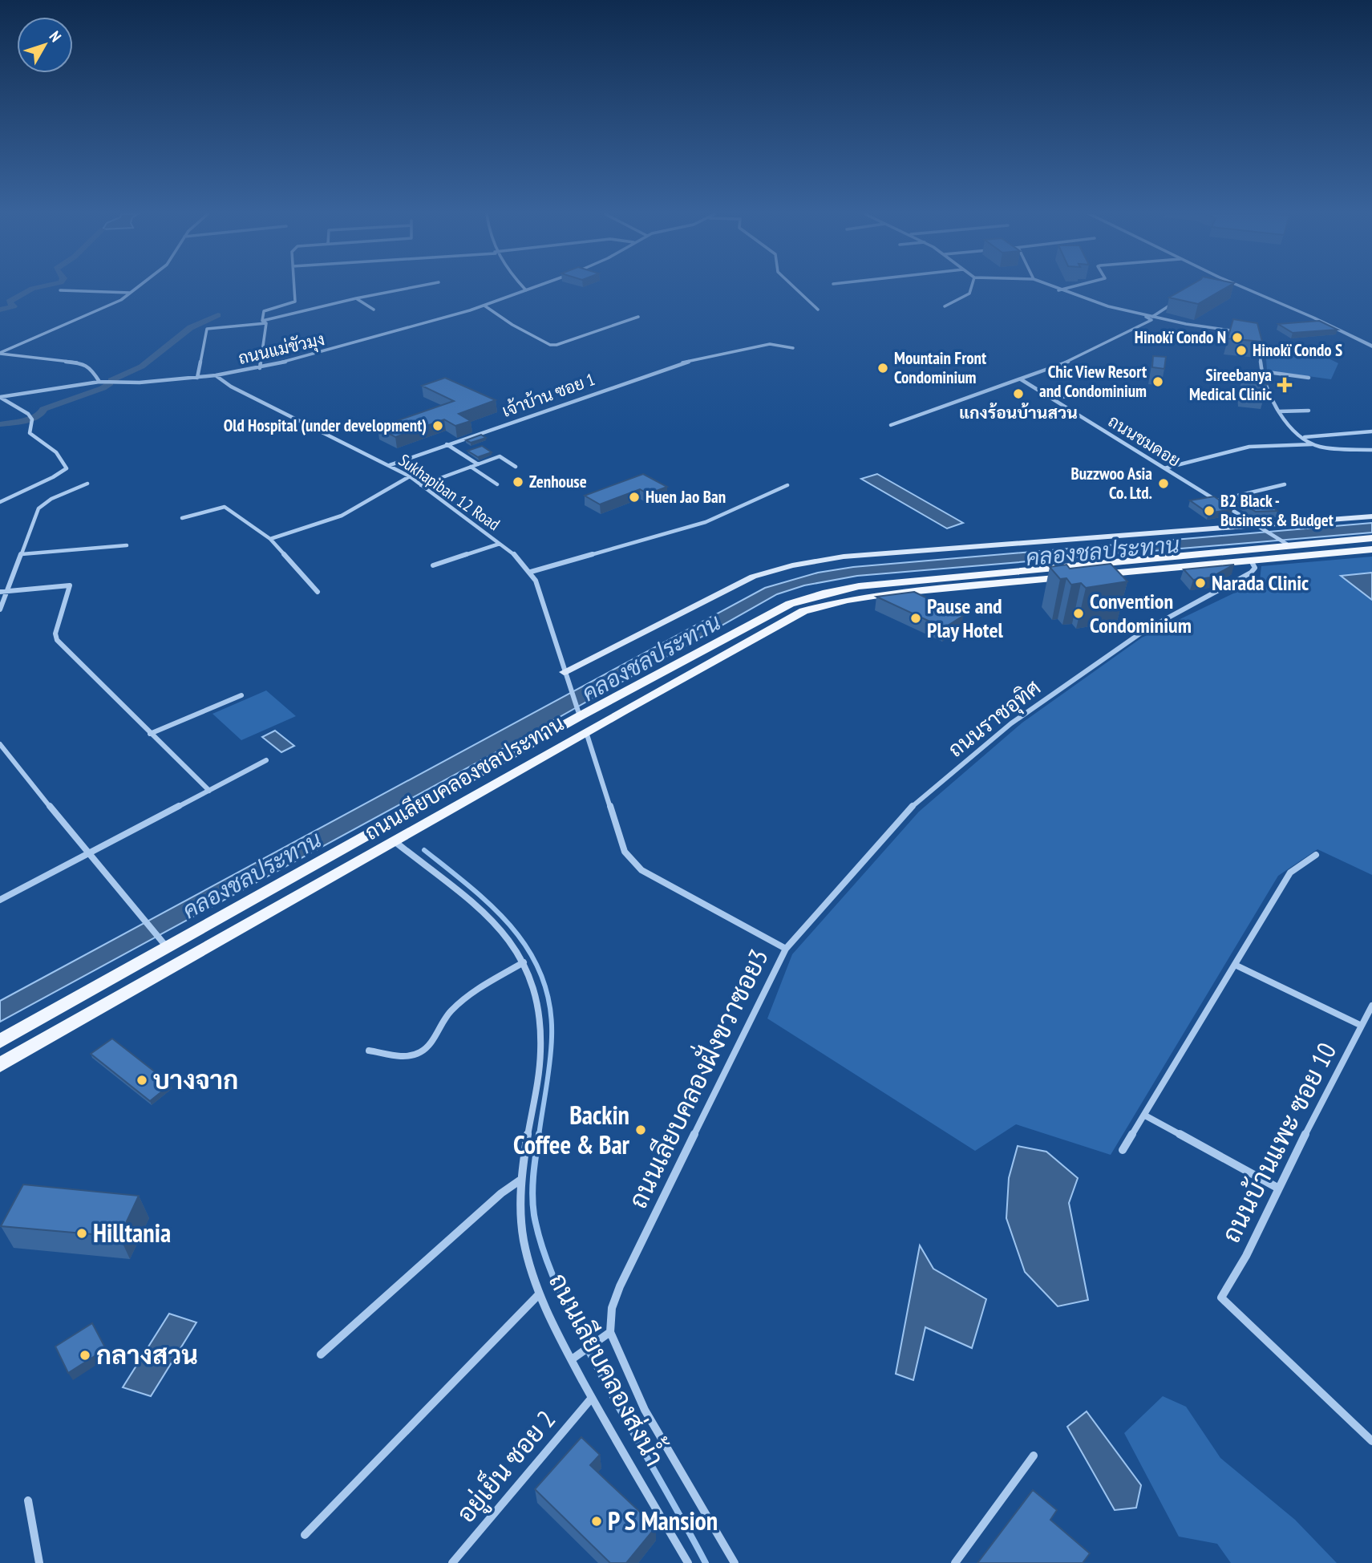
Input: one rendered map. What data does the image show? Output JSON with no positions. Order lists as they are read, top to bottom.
{
  "streets": {
    "main road": ["ถนนเลียบคลองชลประทาน"],
    "street": [
      "ถนนแม่ขัวมุง",
      "เจ้าบ้าน ซอย 1",
      "ถนนชมดอย",
      "Sukhapiban 12 Road",
      "ถนนราชอุทิศ",
      "ถนนเลียบคลองฝั่งขวาซอย3",
      "ถนนบ้านแพะ ซอย 10",
      "ถนนเลียบคลองส่งน้ำ",
      "อยู่เย็น ซอย 2"
    ]
  },
  "crossings": [
    ["ถนนแม่ขัวมุง", "Sukhapiban 12 Road"],
    ["เจ้าบ้าน ซอย 1", "Sukhapiban 12 Road"],
    ["ถนนชมดอย", "ถนนเลียบคลองชลประทาน"],
    ["Sukhapiban 12 Road", "ถนนเลียบคลองชลประทาน"],
    ["ถนนราชอุทิศ", "ถนนเลียบคลองชลประทาน"],
    ["ถนนราชอุทิศ", "ถนนเลียบคลองฝั่งขวาซอย3"],
    ["ถนนเลียบคลองชลประทาน", "ถนนเลียบคลองฝั่งขวาซอย3"],
    ["ถนนเลียบคลองชลประทาน", "ถนนเลียบคลองส่งน้ำ"],
    ["ถนนเลียบคลองฝั่งขวาซอย3", "ถนนเลียบคลองส่งน้ำ"],
    ["ถนนเลียบคลองส่งน้ำ", "อยู่เย็น ซอย 2"]
  ],
  "water": ["คลองชลประทาน"],
  "places": {
    "other": [
      "Hinokï Condo N",
      "Hinokï Condo S",
      "Mountain Front Condominium",
      "Chic View Resort and Condominium",
      "แกงร้อนบ้านสวน",
      "Old Hospital (under development)",
      "Zenhouse",
      "Buzzwoo Asia Co. Ltd.",
      "Huen Jao Ban",
      "B2 Black - Business & Budget",
      "Narada Clinic",
      "Convention Condominium",
      "Pause and Play Hotel",
      "บางจาก",
      "Backin Coffee & Bar",
      "Hilltania",
      "กลางสวน",
      "P S Mansion"
    ],
    "health": ["Sireebanya Medical Clinic"]
  },
  "north": "top right"
}
